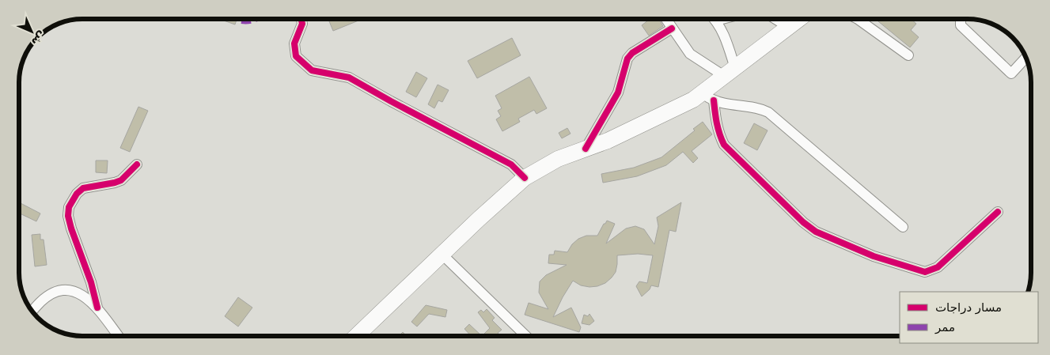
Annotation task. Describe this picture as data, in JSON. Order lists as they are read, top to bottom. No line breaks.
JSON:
{"legend":["مسار دراجات","ممر"],"north":"bottom right"}
